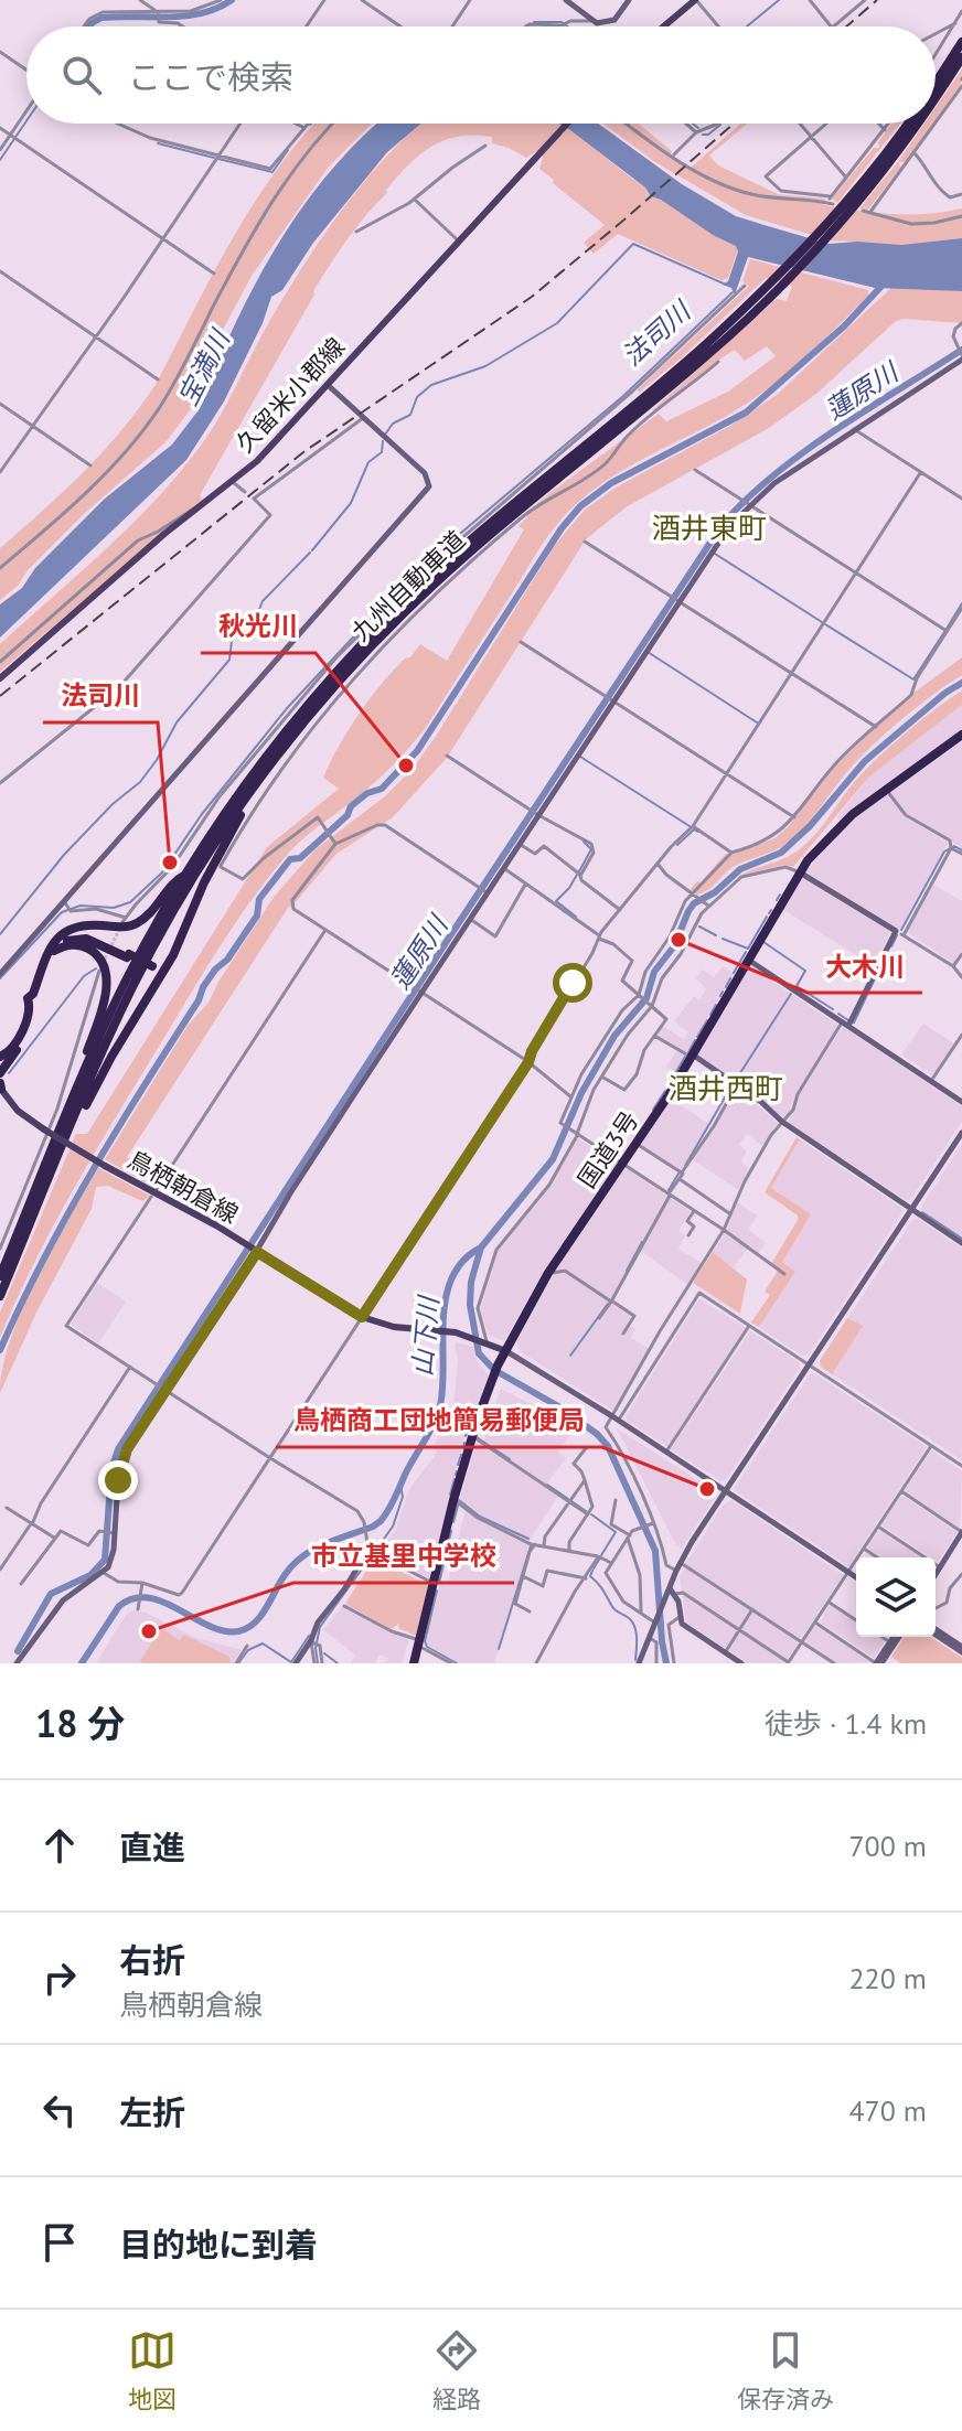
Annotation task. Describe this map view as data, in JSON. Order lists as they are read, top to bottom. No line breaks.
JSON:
{"streets":{"highway":["九州自動車道","国道3号"],"main road":["久留米小郡線","鳥栖朝倉線"]},"crossings":[["国道3号","鳥栖朝倉線"]],"districts":["酒井東町","酒井西町"],"water":["法司川","宝満川","蓮原川","山下川"],"places":["秋光川","法司川","大木川","鳥栖商工団地簡易郵便局","市立基里中学校"],"page":{"search":"ここで検索","heading":["18 分","徒歩 · 1.4 km"],"list":[["直進","700 m"],["右折","鳥栖朝倉線","220 m"],["左折","470 m"],"目的地に到着"],"nav":["地図","経路","保存済み"]}}
